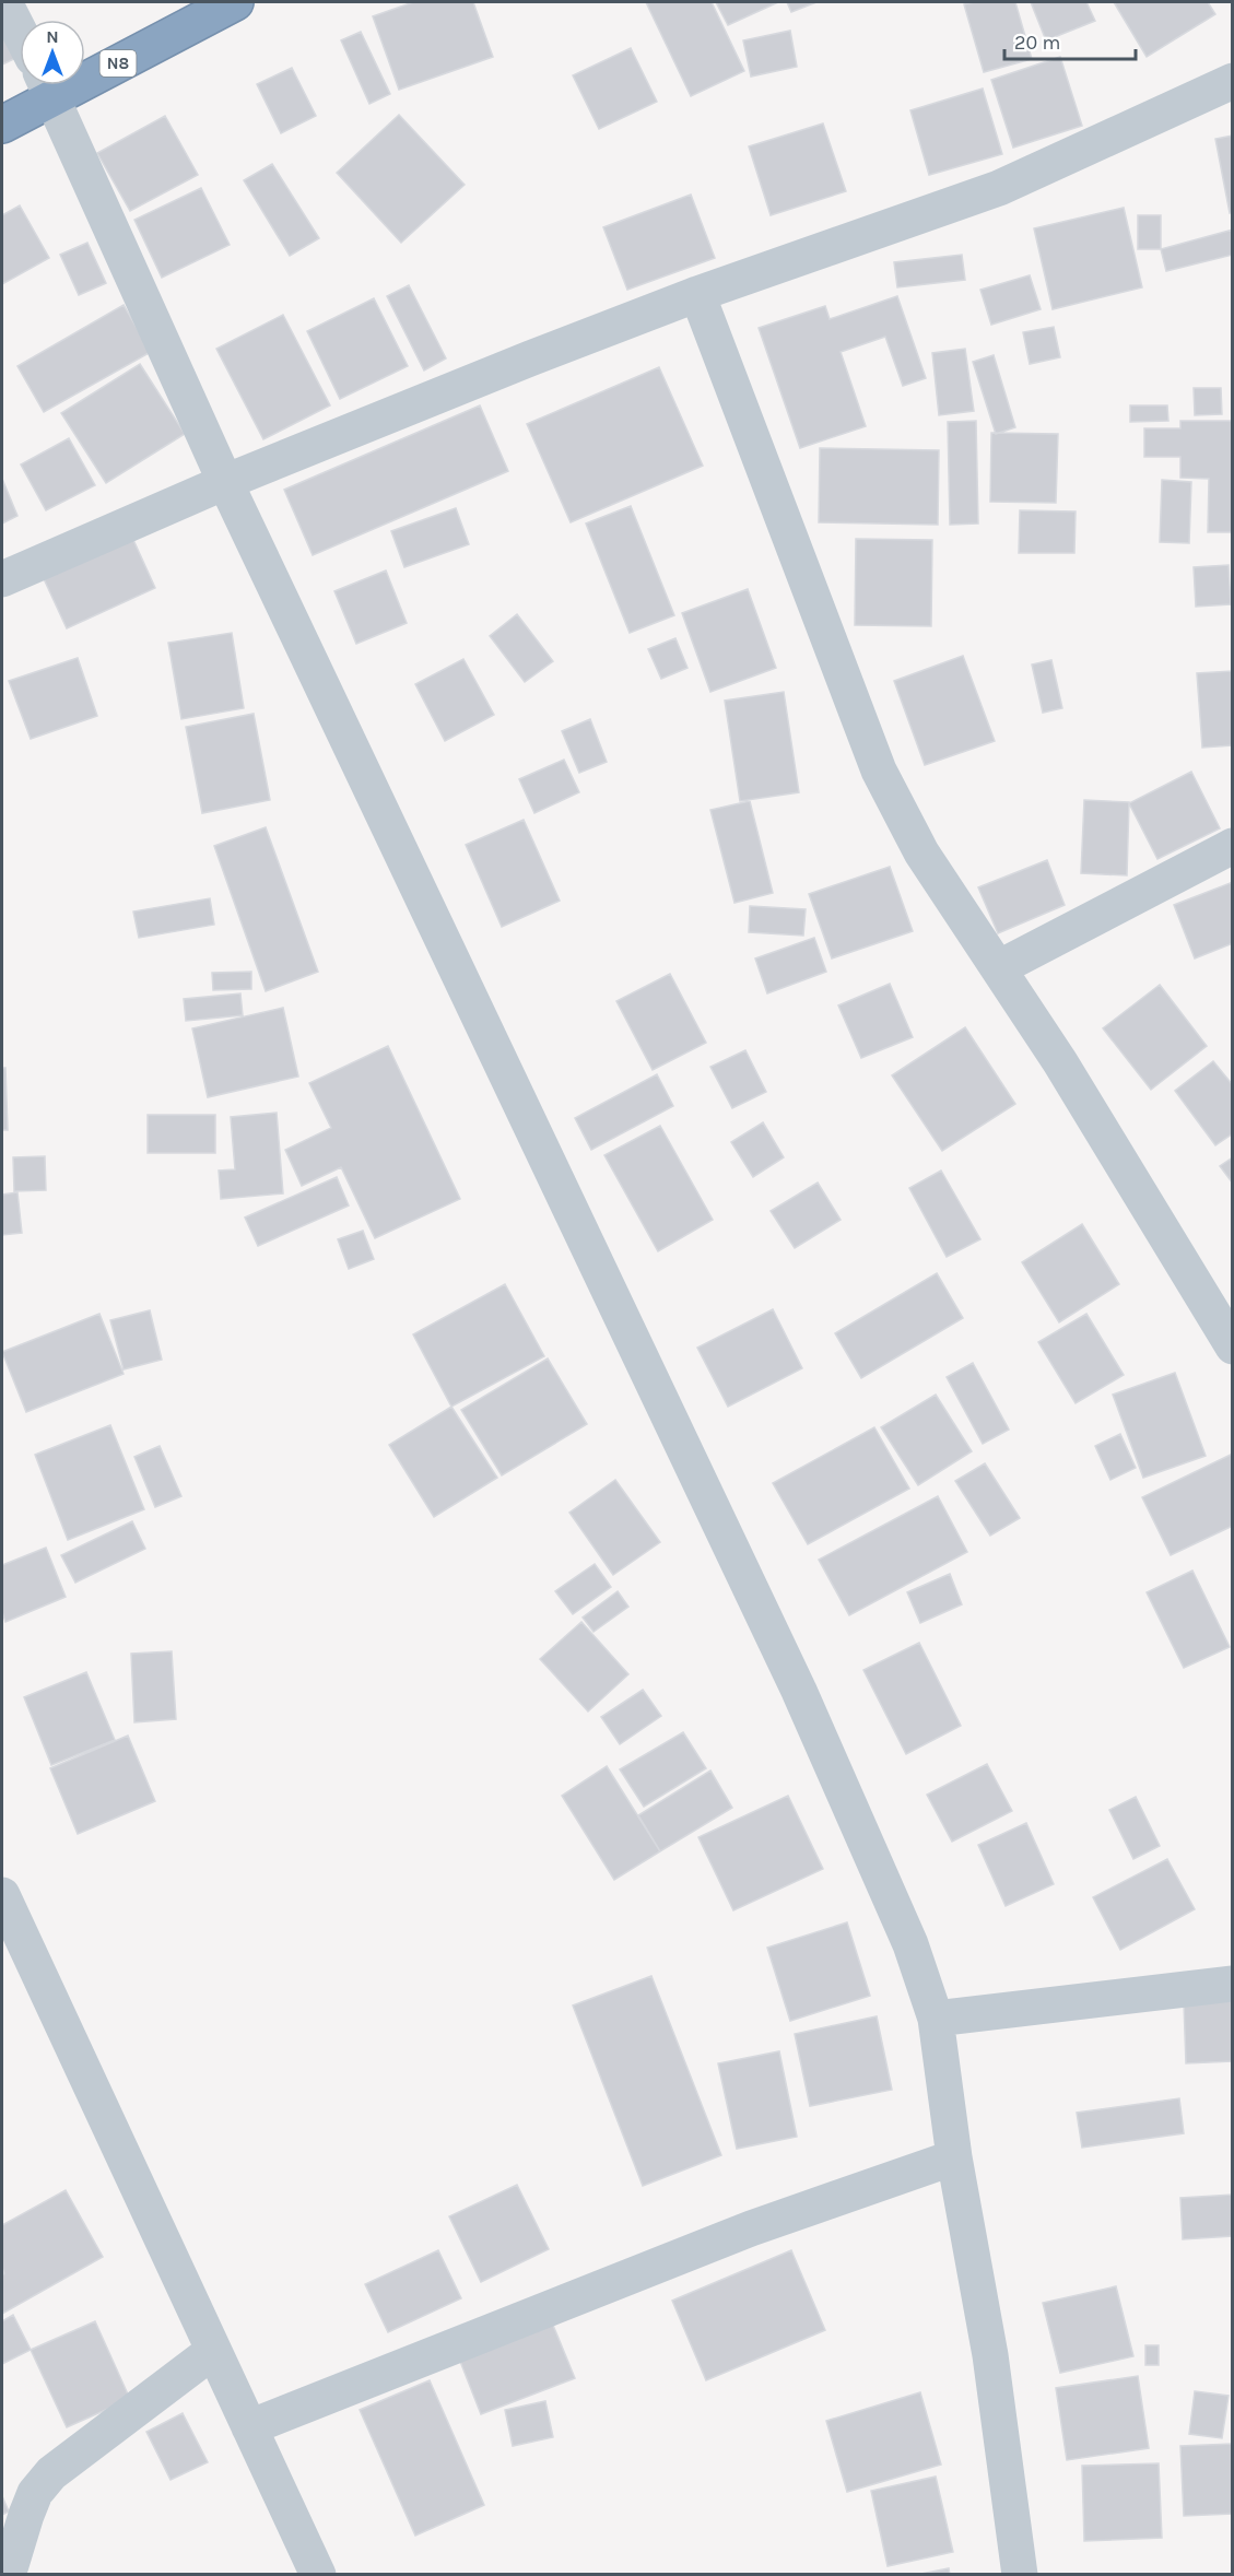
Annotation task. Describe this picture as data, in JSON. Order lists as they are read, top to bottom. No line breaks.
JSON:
{"streets":{"highway":["N8"]},"scale_bar":"20 m","north":"top"}
